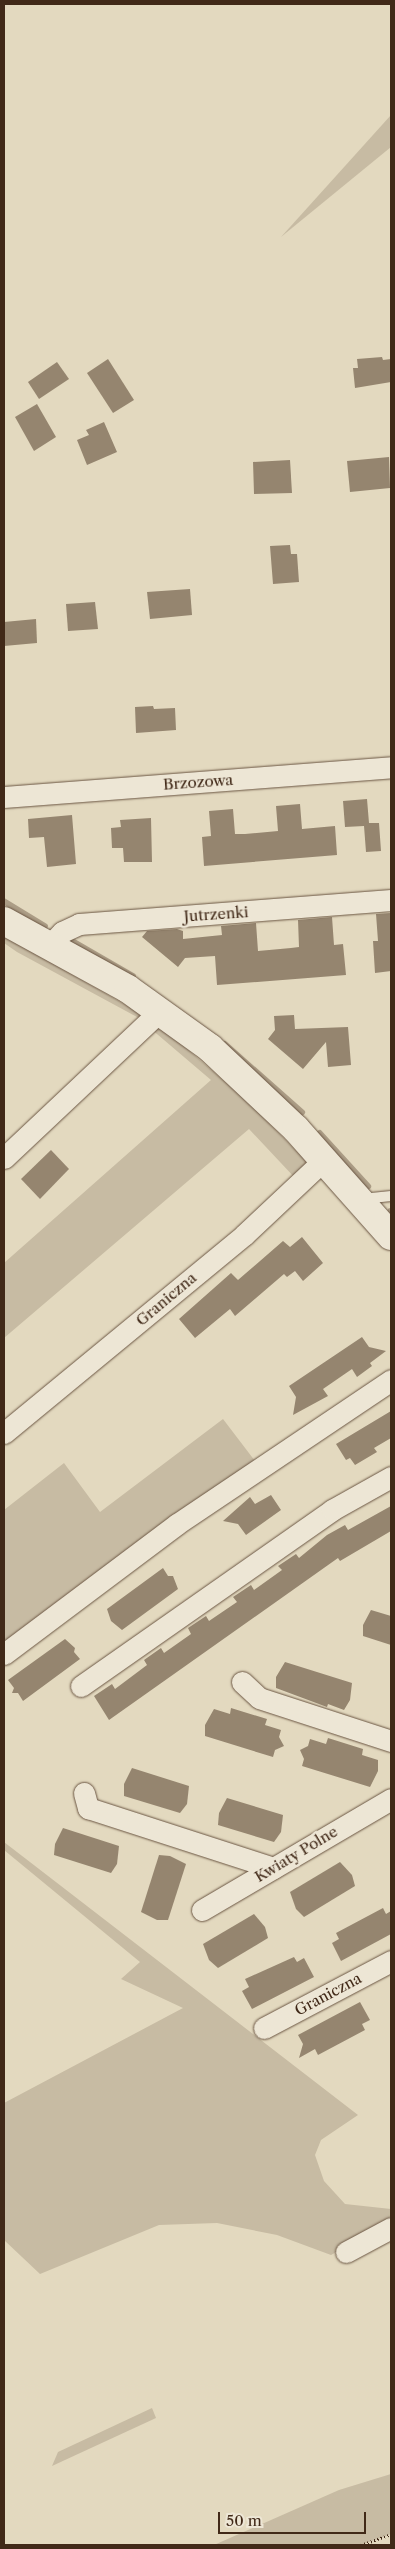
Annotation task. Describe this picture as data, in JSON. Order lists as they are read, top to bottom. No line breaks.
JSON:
{"streets":{"street":["Brzozowa","Jutrzenki","Graniczna","Kwiaty Polne"]},"scale_bar":"50 m"}
